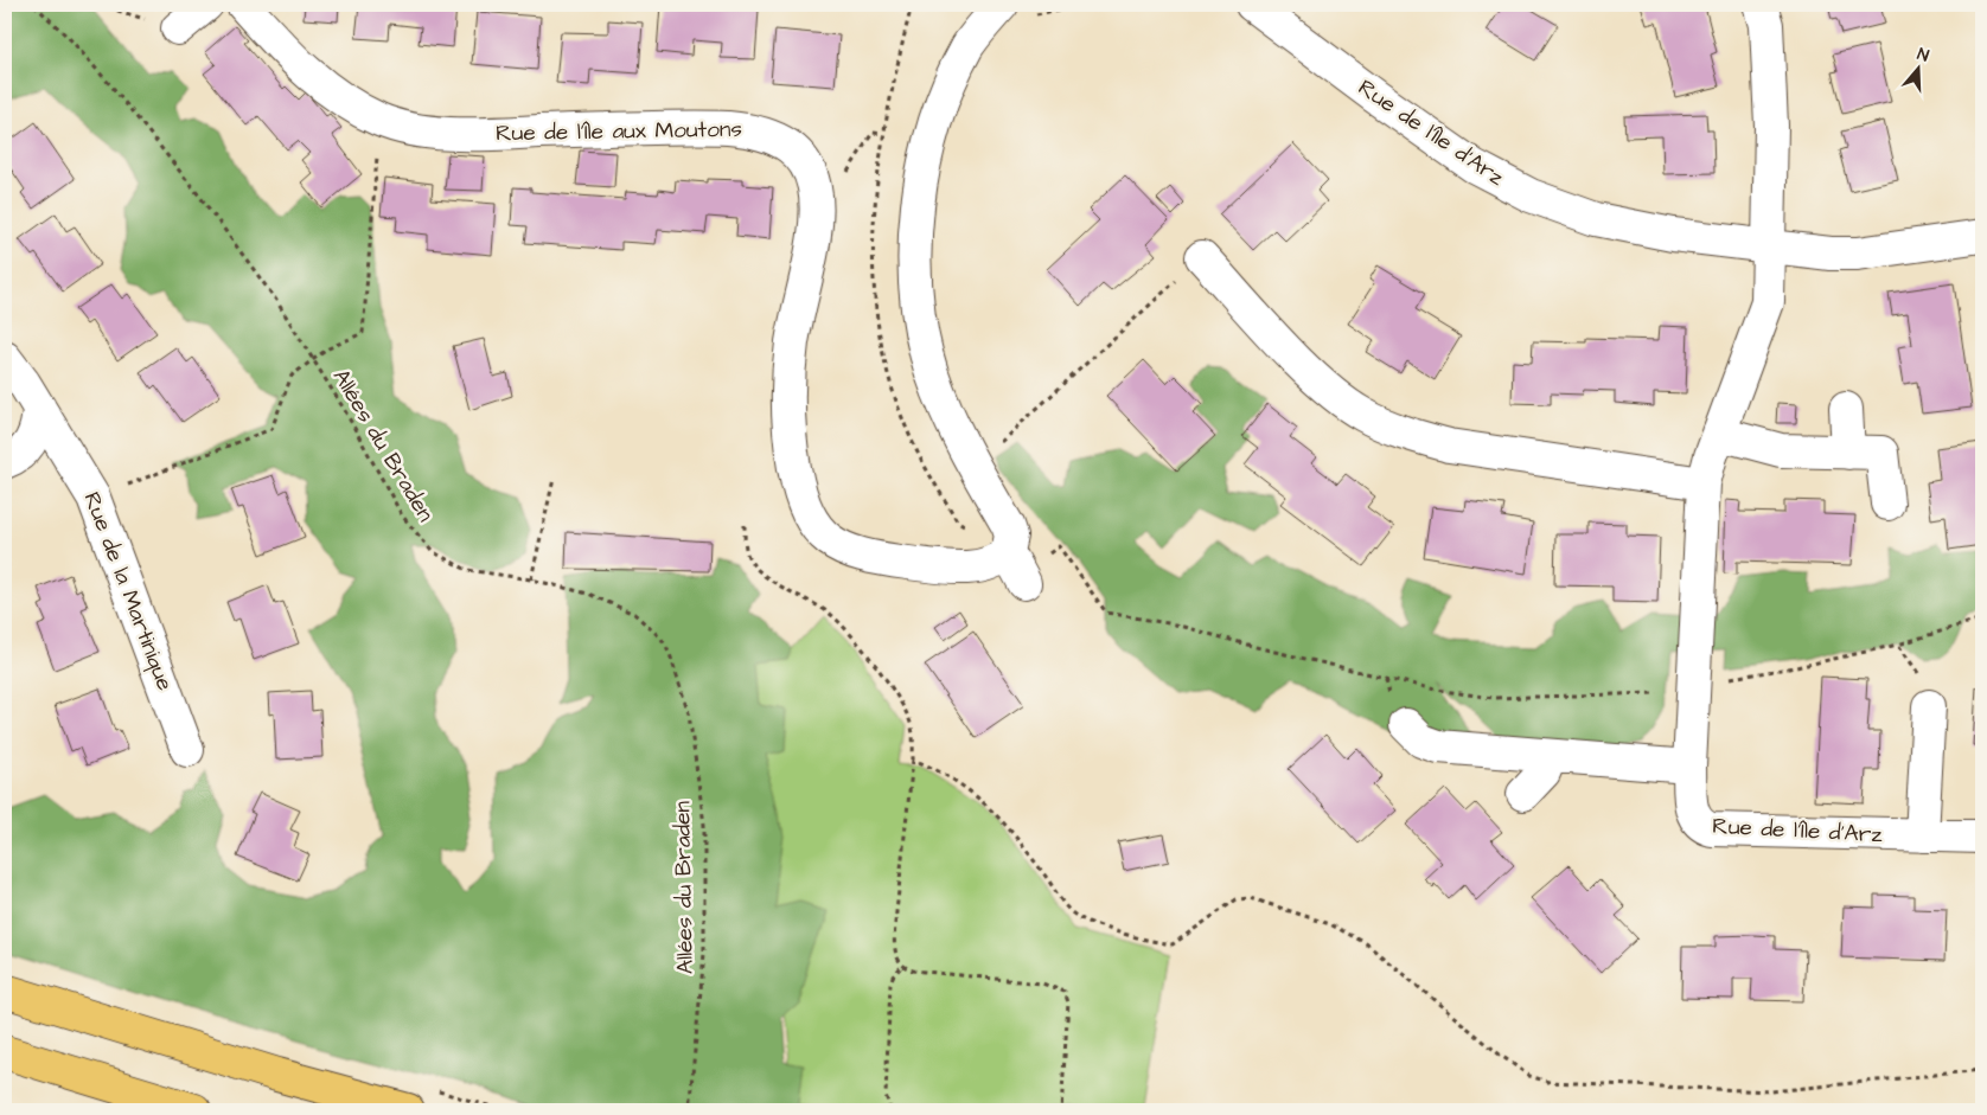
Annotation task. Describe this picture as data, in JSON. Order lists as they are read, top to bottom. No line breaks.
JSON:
{"streets":{"street":["Rue de l'Île aux Moutons","Rue de l'Île d'Arz","Rue de la Martinique"],"path":["Allées du Braden"]},"north":"top"}
